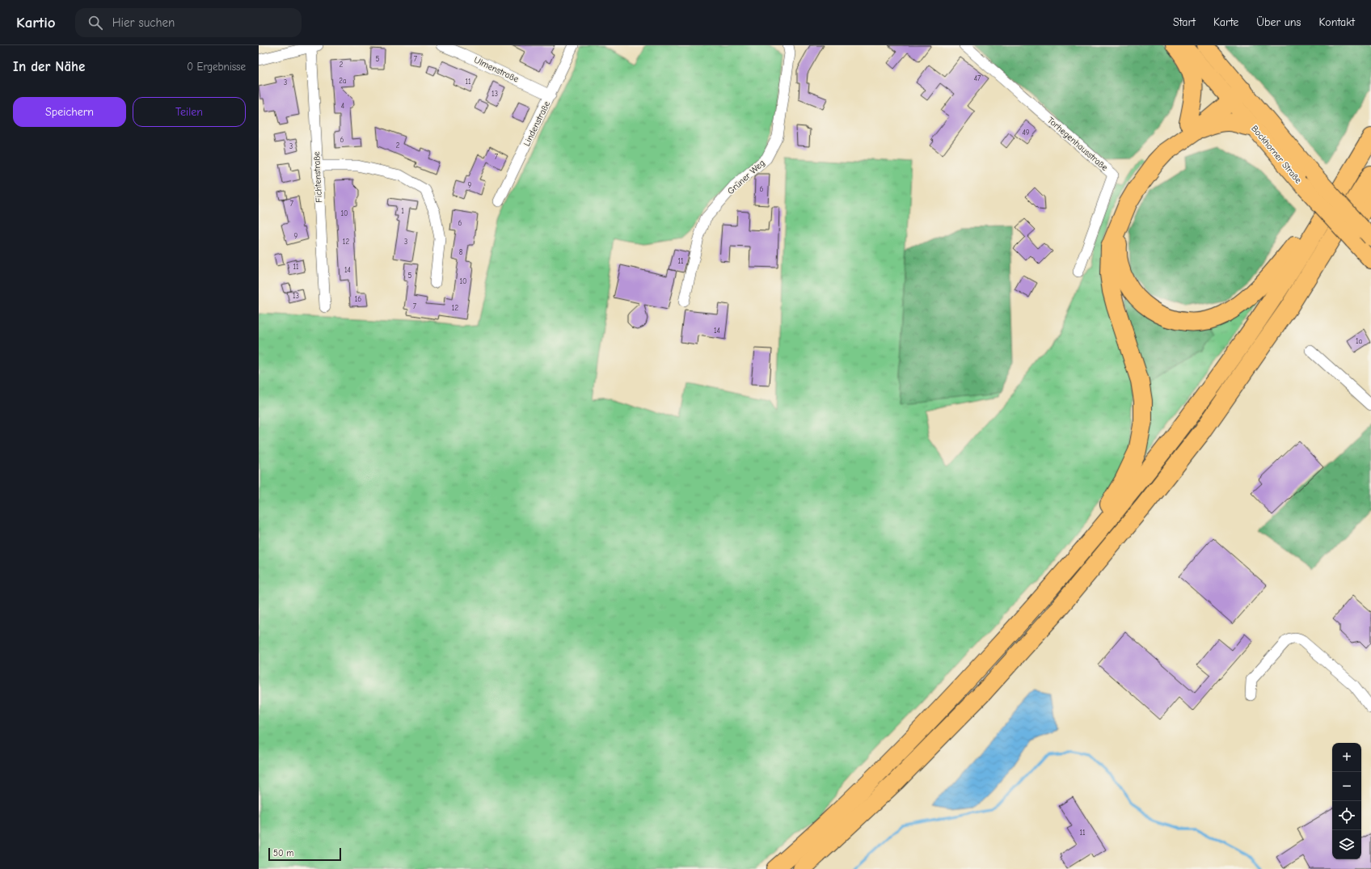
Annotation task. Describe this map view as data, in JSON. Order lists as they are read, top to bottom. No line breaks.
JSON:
{"streets":{"main road":["Bockhorner Straße"],"street":["Ulmenstraße","Lindenstraße","Torhegenhausstraße","Fichtenstraße","Grüner Weg"]},"crossings":[["Ulmenstraße","Lindenstraße"]],"house_numbers":["5","7","2","47","2a","11","3","13","4","49","6","2","3","7","9","6","7","1","10","6","9","12","3","8","11","11","14","5","10","13","16","7","12","14","1a","11"],"scale_bar":"50 m","page":{"header":"Kartio","search":"Hier suchen","nav":["Start","Karte","Über uns","Kontakt"],"heading":["In der Nähe","0 Ergebnisse"],"buttons":["Speichern","Teilen"],"map_buttons":["+","−"],"scale":"50 m"}}
